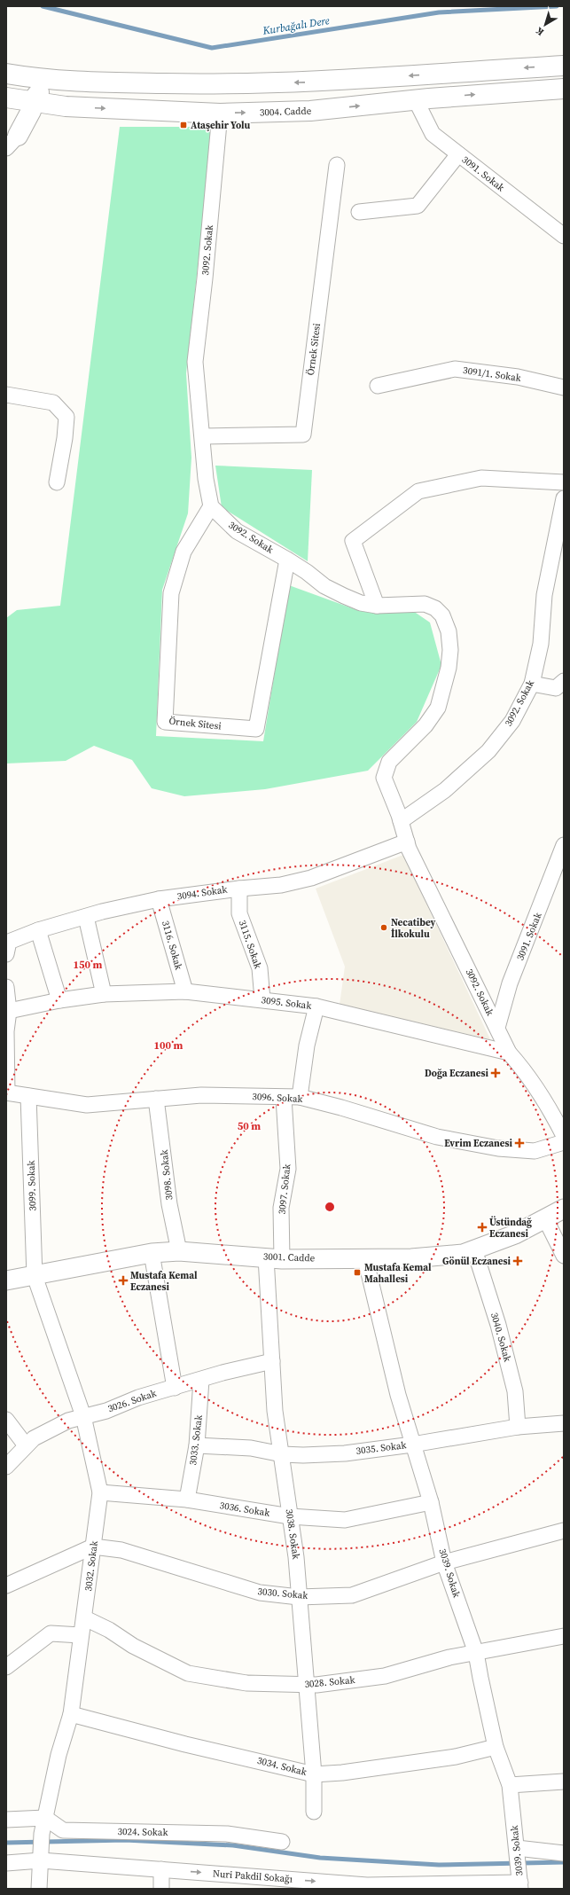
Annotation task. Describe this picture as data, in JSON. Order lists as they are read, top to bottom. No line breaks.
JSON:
{"streets":{"main road":["3004. Cadde"],"street":["3091. Sokak","3092. Sokak","Örnek Sitesi","3091/1. Sokak","3094. Sokak","3115. Sokak","3116. Sokak","3095. Sokak","3096. Sokak","3098. Sokak","3099. Sokak","3097. Sokak","3001. Cadde","3040. Sokak","3026. Sokak","3033. Sokak","3035. Sokak","3036. Sokak","3038. Sokak","3032. Sokak","3039. Sokak","3030. Sokak","3028. Sokak","3034. Sokak","3024. Sokak","Nuri Pakdil Sokağı"]},"crossings":[["3004. Cadde","3091. Sokak"],["3004. Cadde","3092. Sokak"],["3091. Sokak","3092. Sokak"],["3092. Sokak","Örnek Sitesi"],["3092. Sokak","3094. Sokak"],["3092. Sokak","3095. Sokak"],["3094. Sokak","3115. Sokak"],["3094. Sokak","3116. Sokak"],["3115. Sokak","3095. Sokak"],["3116. Sokak","3095. Sokak"],["3096. Sokak","3098. Sokak"],["3096. Sokak","3099. Sokak"],["3096. Sokak","3097. Sokak"],["3098. Sokak","3001. Cadde"],["3099. Sokak","3001. Cadde"],["3099. Sokak","3032. Sokak"],["3097. Sokak","3001. Cadde"],["3097. Sokak","3038. Sokak"],["3001. Cadde","3040. Sokak"],["3001. Cadde","3038. Sokak"],["3001. Cadde","3032. Sokak"],["3001. Cadde","3039. Sokak"],["3040. Sokak","3035. Sokak"],["3026. Sokak","3033. Sokak"],["3026. Sokak","3038. Sokak"],["3026. Sokak","3032. Sokak"],["3033. Sokak","3035. Sokak"],["3033. Sokak","3036. Sokak"],["3035. Sokak","3038. Sokak"],["3035. Sokak","3039. Sokak"],["3036. Sokak","3038. Sokak"],["3036. Sokak","3032. Sokak"],["3036. Sokak","3039. Sokak"],["3038. Sokak","3030. Sokak"],["3038. Sokak","3028. Sokak"],["3038. Sokak","3034. Sokak"],["3032. Sokak","3030. Sokak"],["3032. Sokak","3028. Sokak"],["3032. Sokak","3034. Sokak"],["3032. Sokak","3024. Sokak"],["3032. Sokak","Nuri Pakdil Sokağı"],["3039. Sokak","3030. Sokak"],["3039. Sokak","3028. Sokak"],["3039. Sokak","3034. Sokak"],["3039. Sokak","Nuri Pakdil Sokağı"]],"one_way":["Nuri Pakdil Sokağı"],"water":["Kurbağalı Dere"],"places":{"transit":["Ataşehir Yolu","Mustafa Kemal Mahallesi"],"other":["Necatibey İlkokulu"],"health":["Doğa Eczanesi","Evrim Eczanesi","Üstündağ Eczanesi","Gönül Eczanesi","Mustafa Kemal Eczanesi"]},"north":"bottom left","rings":["150 m","100 m","50 m"]}
